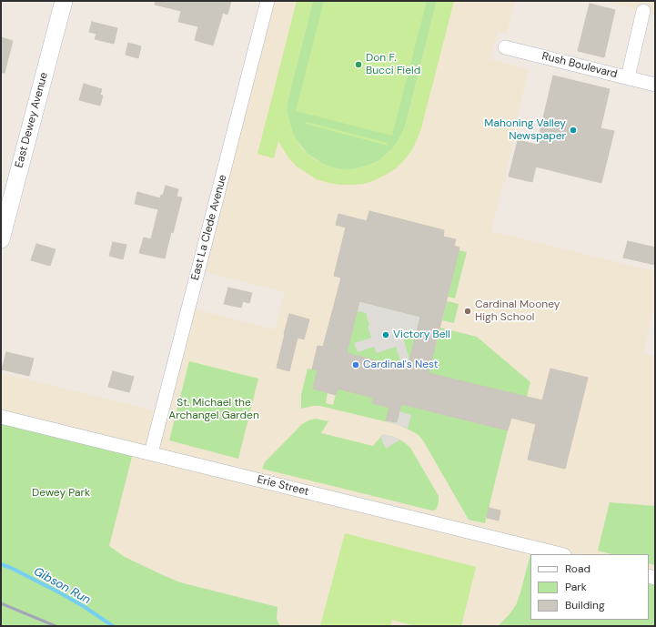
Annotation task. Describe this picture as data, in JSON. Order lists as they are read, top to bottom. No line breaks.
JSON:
{"streets":{"street":["Rush Boulevard","East Dewey Avenue","East La Clede Avenue","Erie Street"]},"crossings":[["East La Clede Avenue","Erie Street"]],"water":["Gibson Run"],"parks":["St. Michael the Archangel Garden","Dewey Park"],"places":["Don F. Bucci Field","Mahoning Valley Newspaper","Cardinal Mooney High School","Victory Bell","Cardinal's Nest"],"legend":["Road","Park","Building"]}
